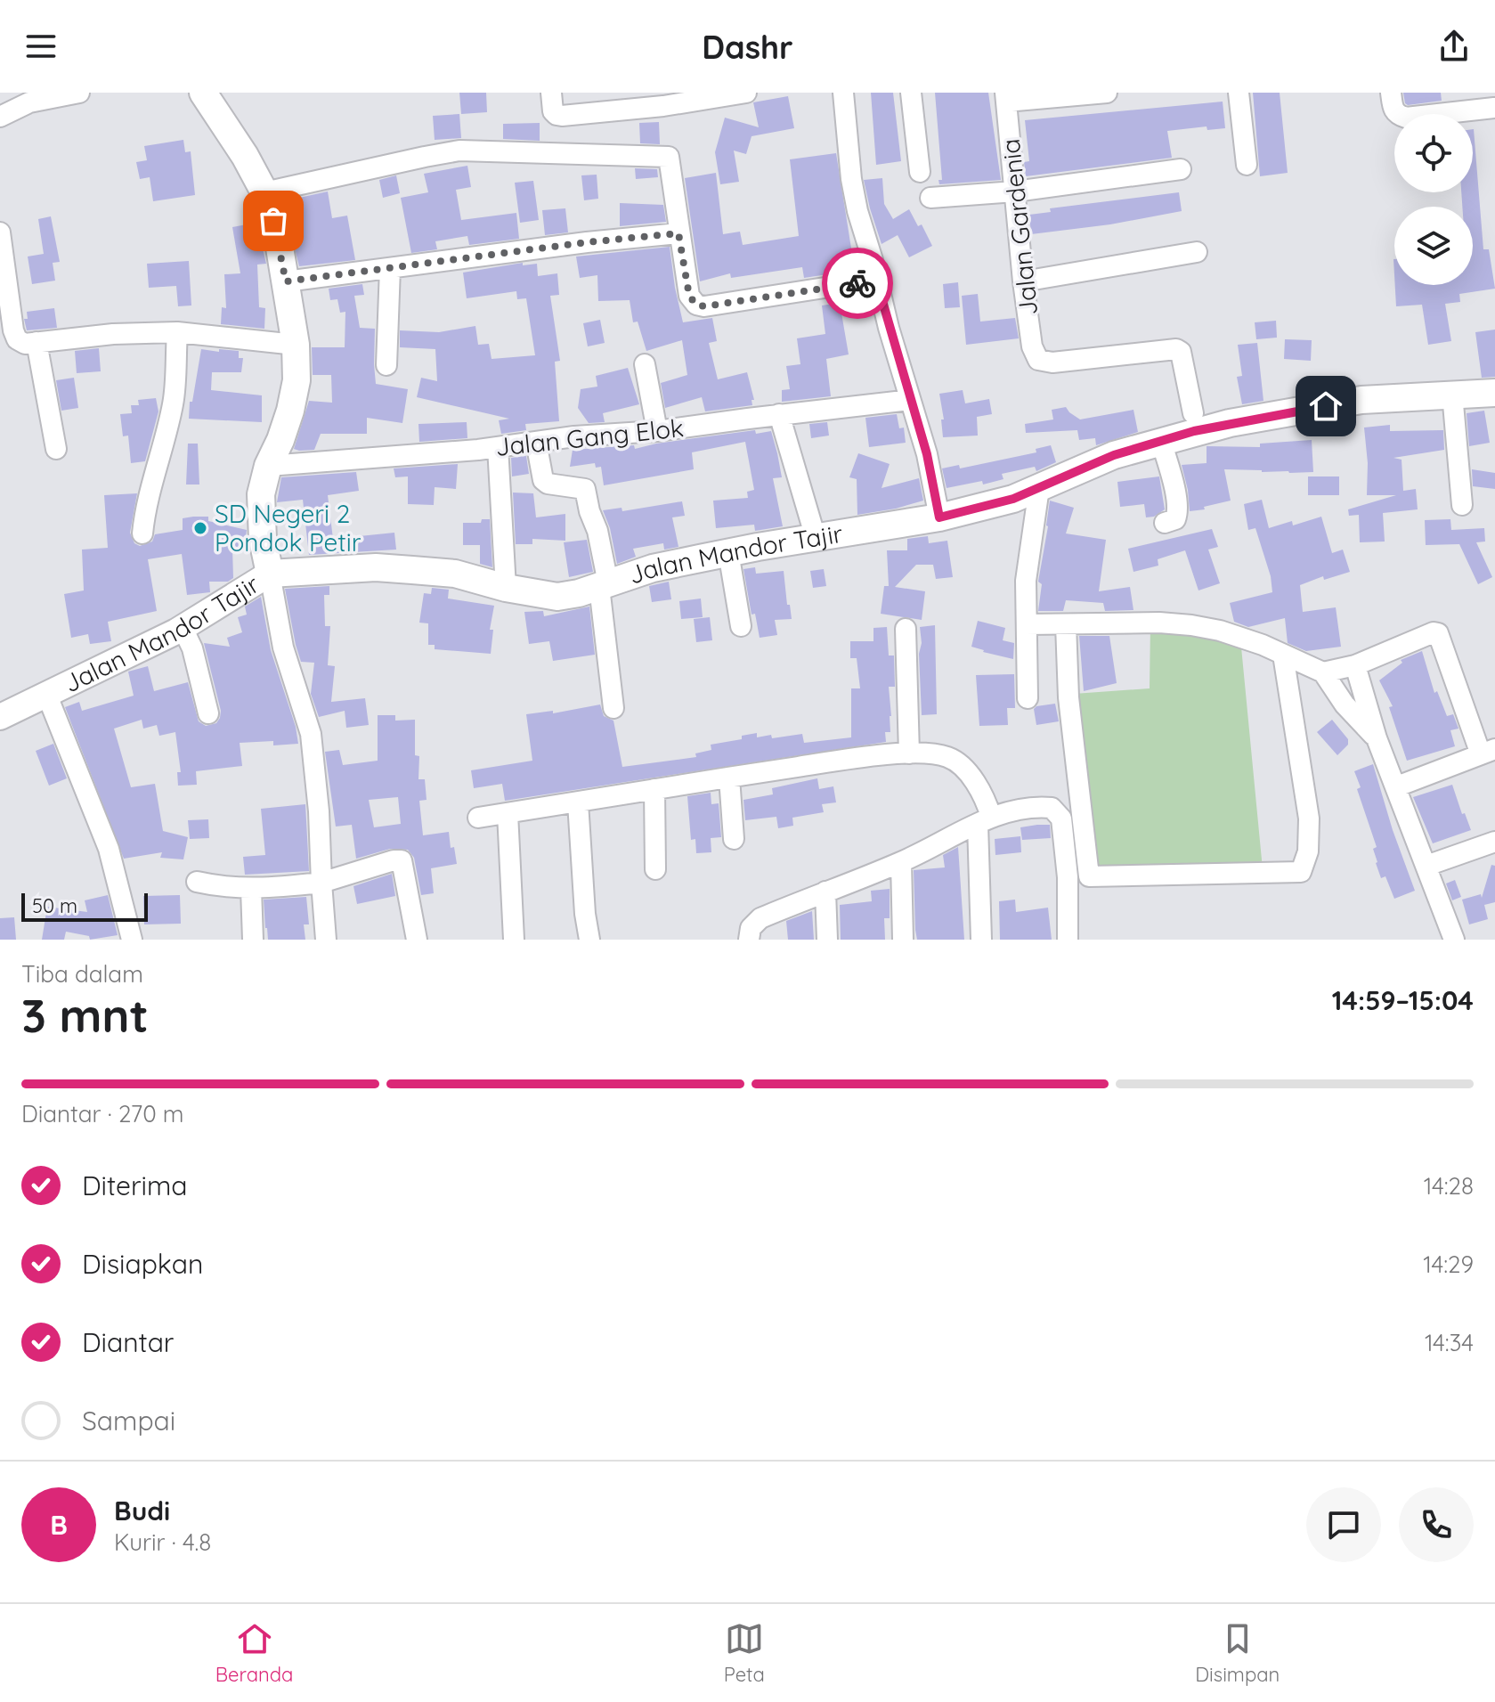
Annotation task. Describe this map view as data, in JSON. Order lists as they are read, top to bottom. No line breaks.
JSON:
{"streets":{"main road":["Jalan Mandor Tajir"],"street":["Jalan Gardenia","Jalan Gang Elok"]},"places":["SD Negeri 2 Pondok Petir"],"scale_bar":"50 m","page":{"header":"Dashr","scale":"50 m","heading":["3 mnt","Tiba dalam","14:59–15:04"],"panel":["Budi","Kurir · 4.8"],"bar":"Diantar · 270 m","list":[["Diterima","14:28"],["Disiapkan","14:29"],["Diantar","14:34"],"Sampai"],"round":"B","tabs":["Beranda","Peta","Disimpan"]}}
